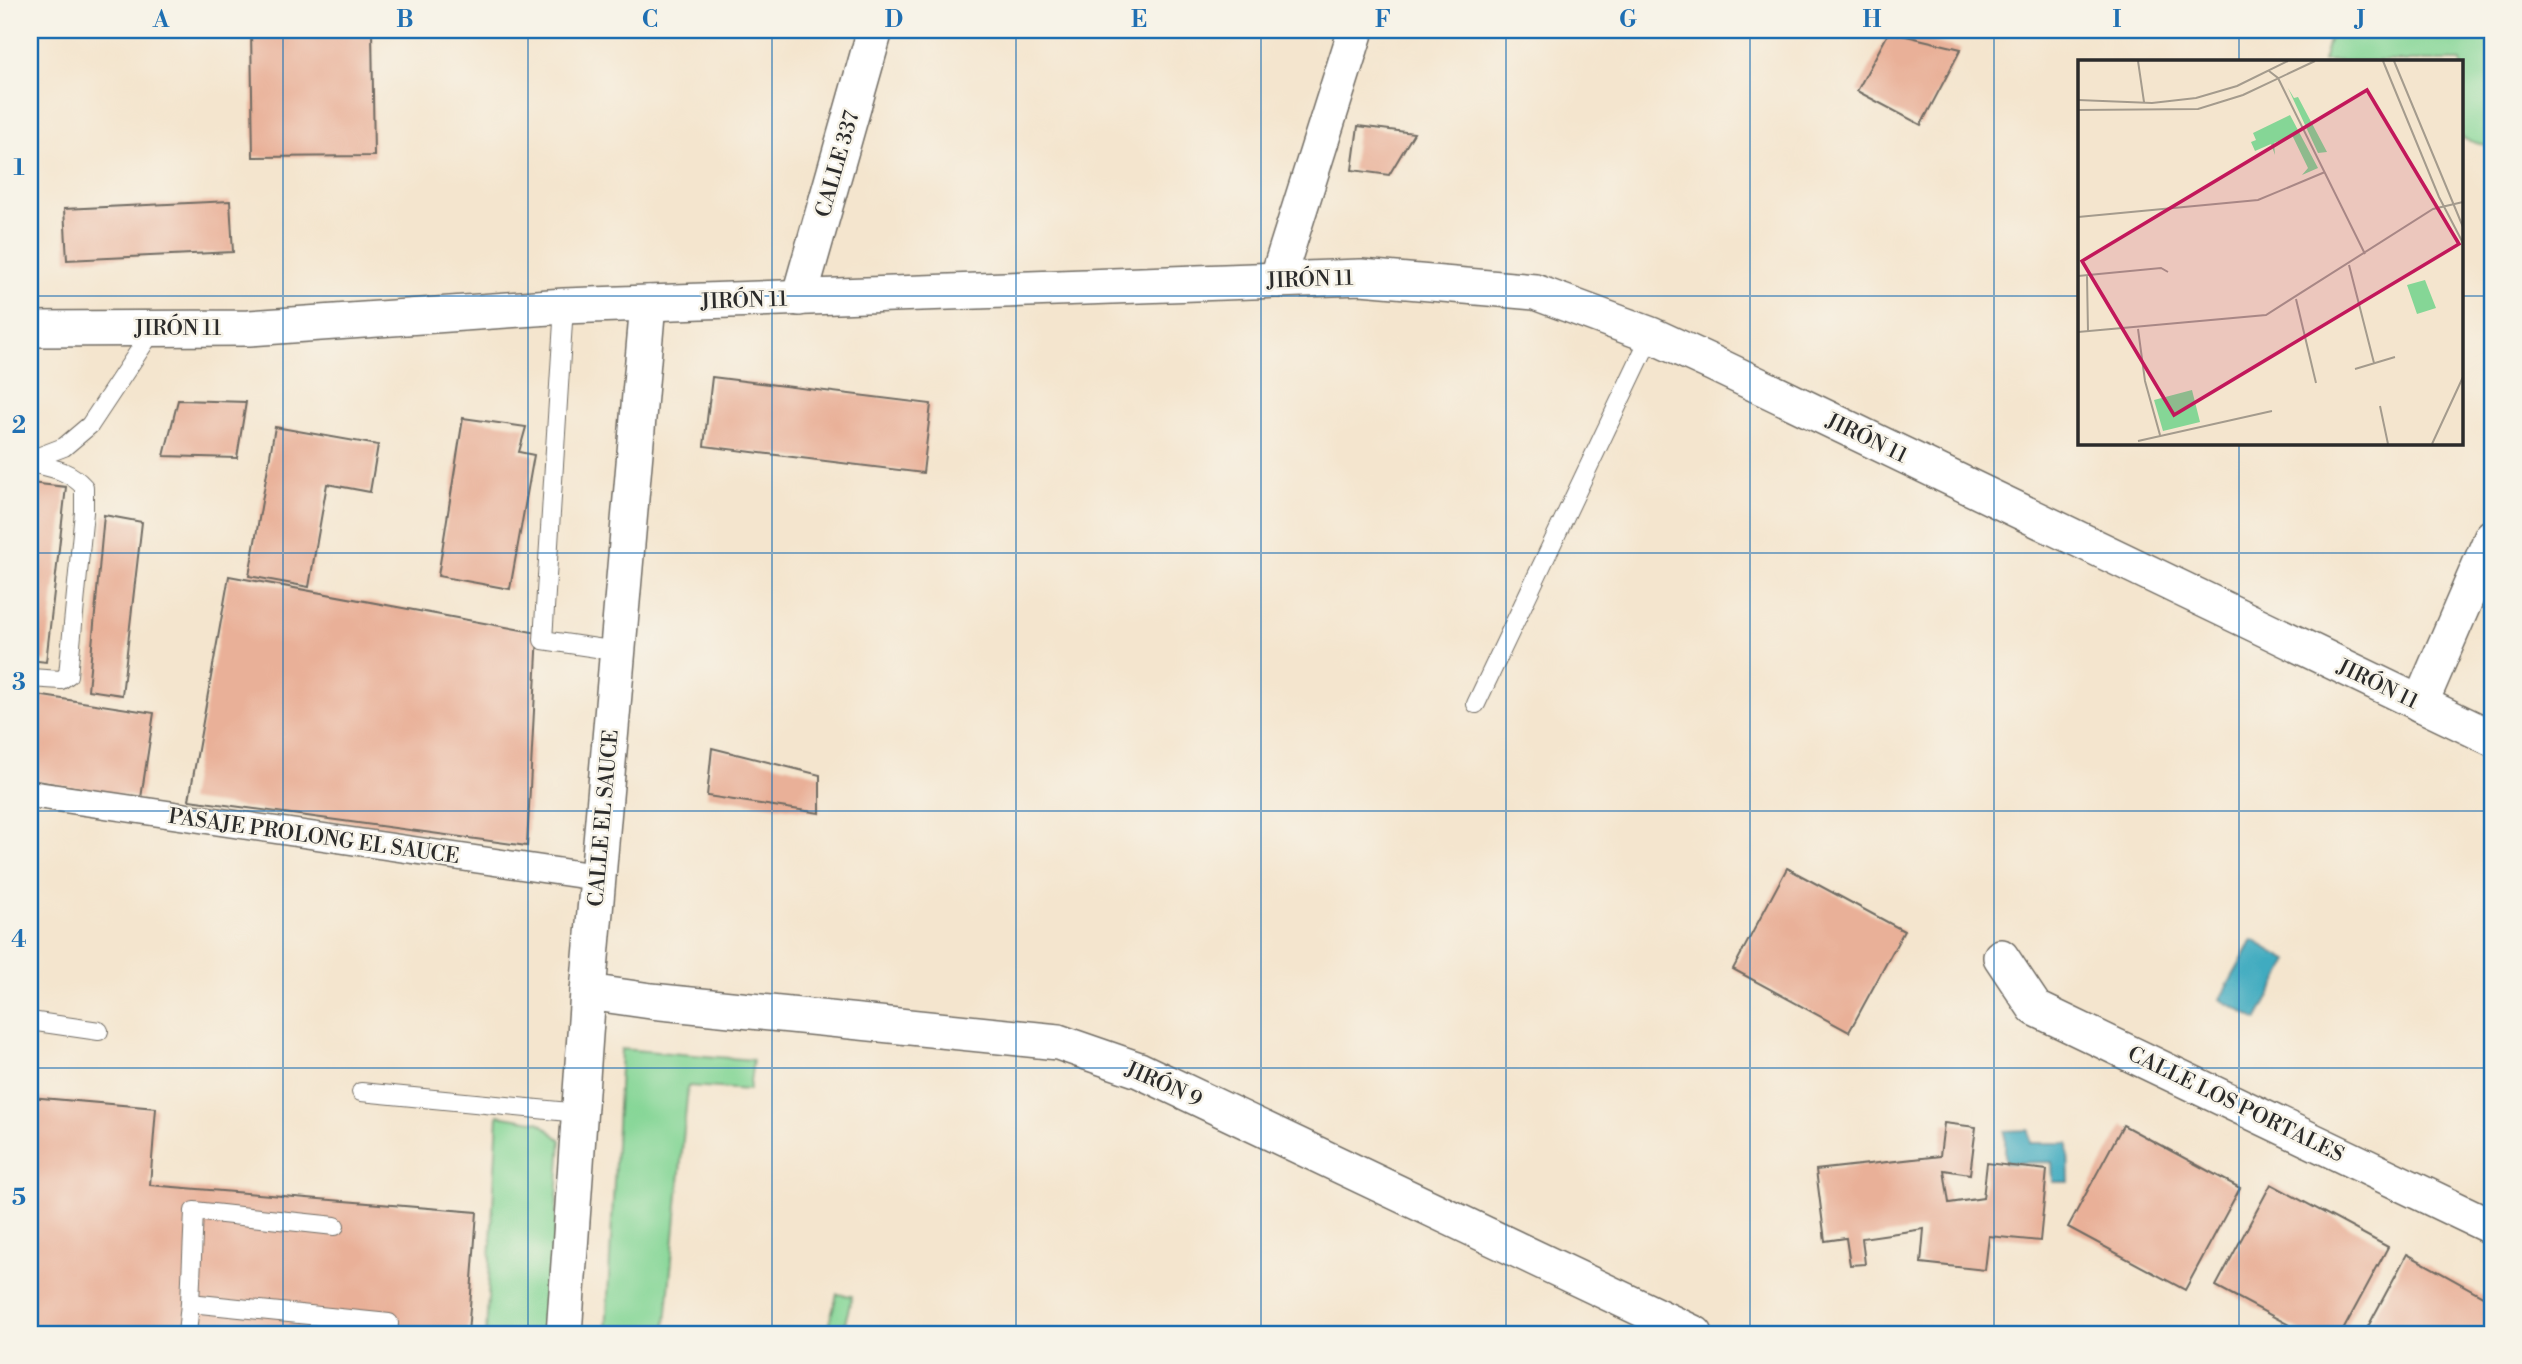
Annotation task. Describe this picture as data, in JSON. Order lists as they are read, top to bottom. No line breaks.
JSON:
{"streets":{"street":["CALLE 337","JIRÓN 11","CALLE EL SAUCE","PASAJE PROLONG EL SAUCE","JIRÓN 9","CALLE LOS PORTALES"]},"crossings":[["CALLE 337","JIRÓN 11"],["JIRÓN 11","CALLE EL SAUCE"],["CALLE EL SAUCE","PASAJE PROLONG EL SAUCE"],["CALLE EL SAUCE","JIRÓN 9"]],"grid":{"columns":["A","B","C","D","E","F","G","H","I","J"],"rows":["1","2","3","4","5"]}}
